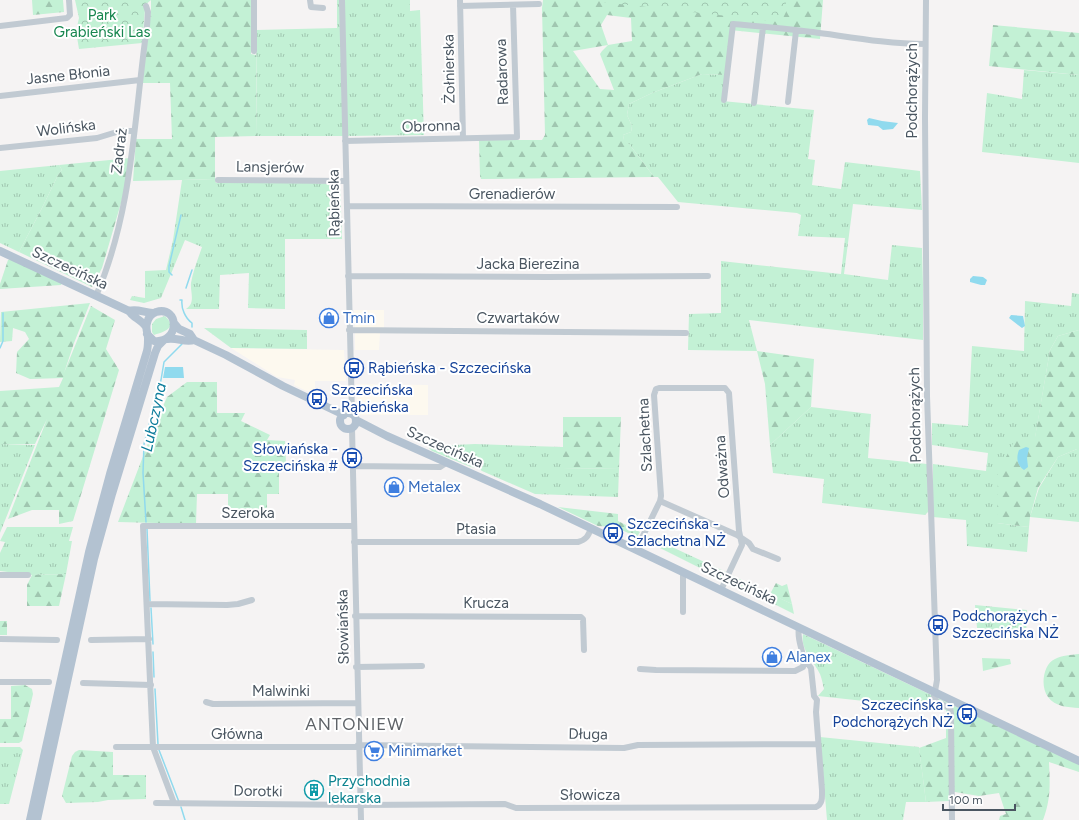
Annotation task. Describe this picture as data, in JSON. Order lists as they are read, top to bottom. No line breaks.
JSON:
{"streets":{"main road":["Szczecińska"],"street":["Żołnierska","Radarowa","Jasne Błonia","Podchorążych","Obronna","Wolińska","Zadraż","Lansjerów","Grenadierów","Rąbieńska","Jacka Bierezina","Czwartaków","Szlachetna","Odważna","Szeroka","Ptasia","Krucza","Słowiańska","Malwinki","Główna","Długa","Dorotki","Słowicza"]},"crossings":[["Żołnierska","Obronna"],["Radarowa","Obronna"],["Jasne Błonia","Zadraż"],["Podchorążych","Szczecińska"],["Obronna","Rąbieńska"],["Wolińska","Zadraż"],["Zadraż","Szczecińska"],["Lansjerów","Rąbieńska"],["Grenadierów","Rąbieńska"],["Rąbieńska","Jacka Bierezina"],["Rąbieńska","Szczecińska"],["Rąbieńska","Czwartaków"],["Rąbieńska","Słowiańska"],["Szczecińska","Szlachetna"],["Szczecińska","Ptasia"],["Szczecińska","Słowiańska"],["Szlachetna","Odważna"],["Szeroka","Słowiańska"],["Ptasia","Słowiańska"],["Krucza","Słowiańska"],["Słowiańska","Malwinki"],["Słowiańska","Główna"],["Słowiańska","Długa"],["Słowiańska","Dorotki"],["Słowiańska","Słowicza"],["Główna","Długa"],["Długa","Słowicza"],["Dorotki","Słowicza"]],"districts":["ANTONIEW"],"water":["Lubczyna"],"parks":["Park Grabieński Las"],"places":{"shop":["Tmin","Metalex","Alanex"],"bus stop":["Rąbieńska - Szczecińska","Szczecińska - Rąbieńska","Słowiańska - Szczecińska #","Szczecińska - Szlachetna NŻ","Podchorążych - Szczecińska NŻ","Szczecińska - Podchorążych NŻ"],"supermarket":["Minimarket"],"building":["Przychodnia lekarska"]},"scale_bar":"100 m"}
